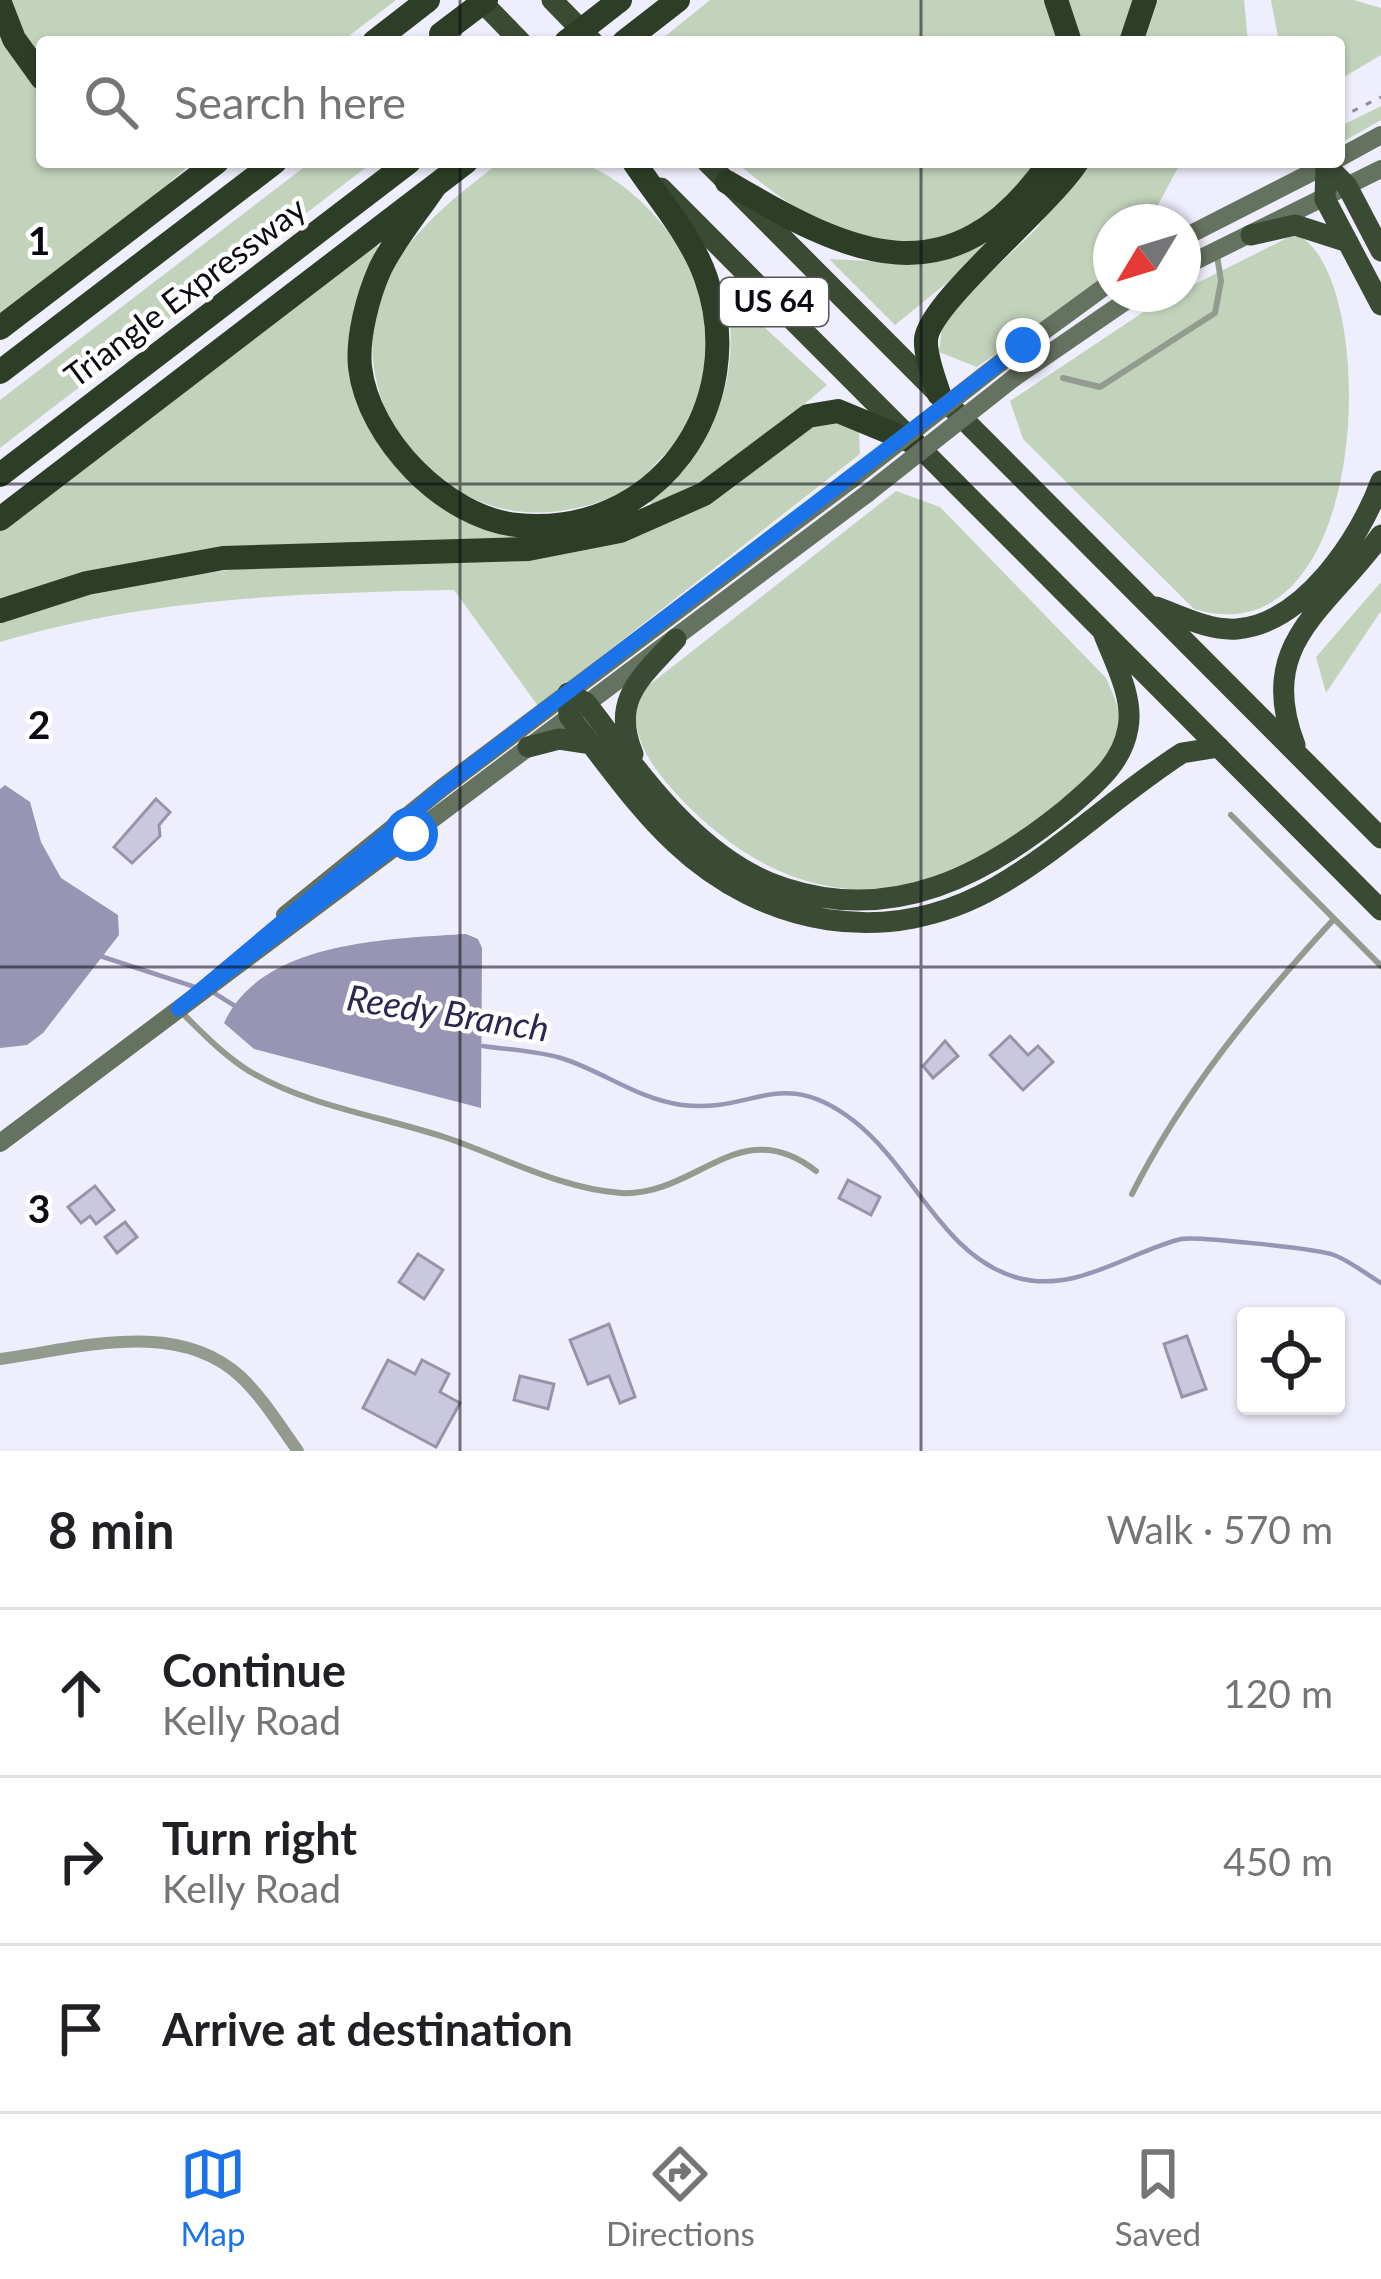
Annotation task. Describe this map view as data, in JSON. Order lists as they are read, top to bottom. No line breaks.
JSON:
{"streets":{"highway":["Triangle Expressway","US 64"]},"water":["Reedy Branch"],"north":"bottom left","page":{"search":"Search here","heading":["8 min","Walk · 570 m"],"list":[["Continue","Kelly Road","120 m"],["Turn right","Kelly Road","450 m"],"Arrive at destination"],"nav":["Map","Directions","Saved"]},"grid":{"rows":["1","2","3"]}}
